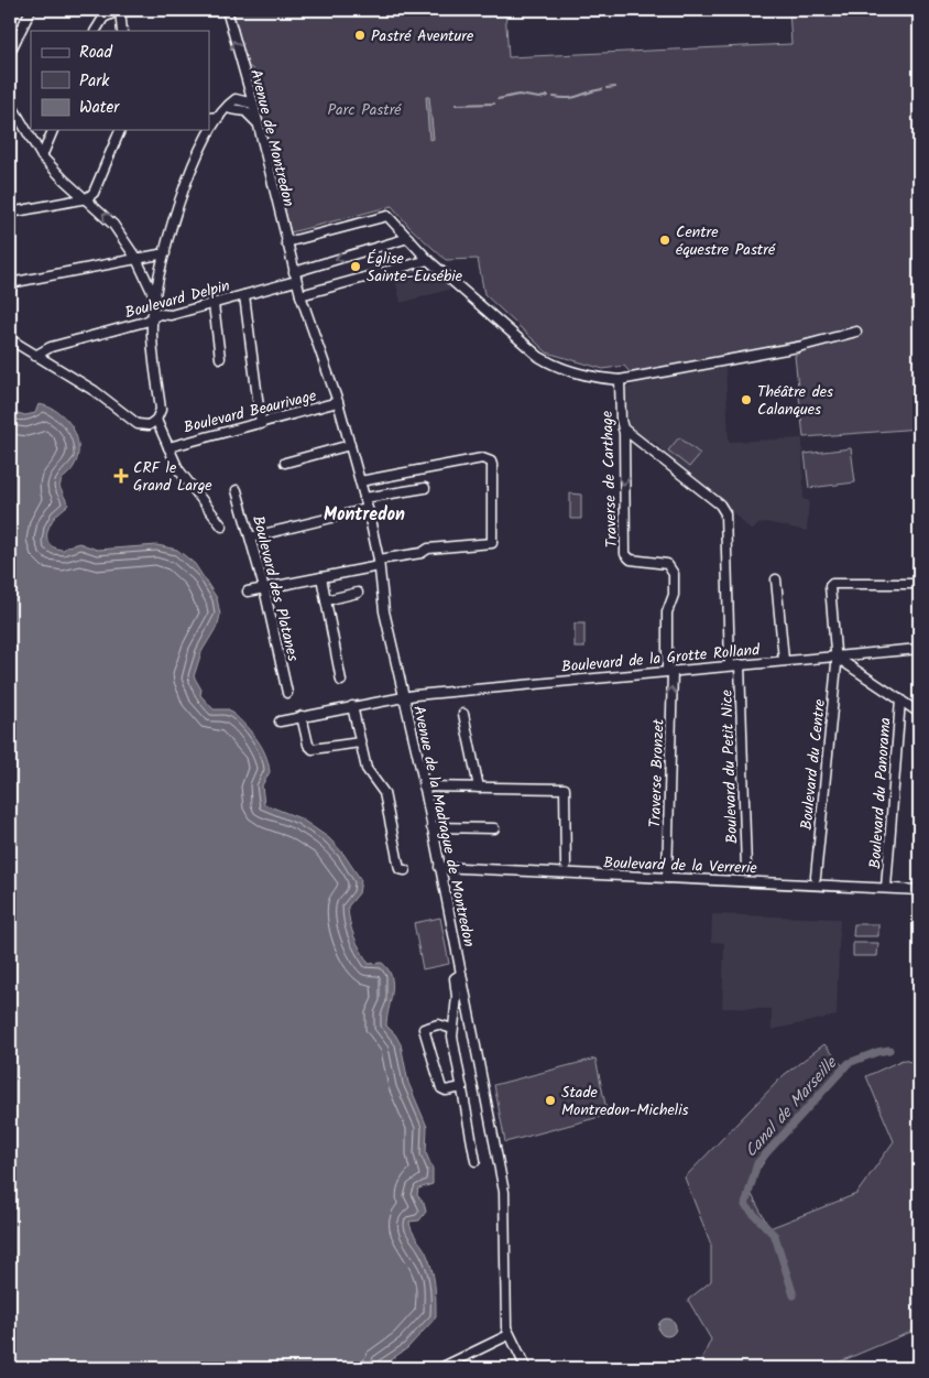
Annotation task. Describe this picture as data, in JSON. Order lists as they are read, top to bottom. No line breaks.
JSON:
{"streets":{"street":["Avenue de Montredon","Boulevard Delpin","Boulevard Beaurivage","Traverse de Carthage","Boulevard des Platanes","Boulevard de la Grotte Rolland","Boulevard du Centre","Boulevard du Petit Nice","Traverse Bronzet","Boulevard du Panorama","Avenue de la Madrague de Montredon","Boulevard de la Verrerie"]},"crossings":[["Avenue de Montredon","Boulevard Delpin"],["Avenue de Montredon","Avenue de la Madrague de Montredon"],["Boulevard Beaurivage","Avenue de la Madrague de Montredon"],["Traverse de Carthage","Boulevard de la Grotte Rolland"],["Traverse de Carthage","Traverse Bronzet"],["Boulevard de la Grotte Rolland","Boulevard du Centre"],["Boulevard de la Grotte Rolland","Boulevard du Petit Nice"],["Boulevard de la Grotte Rolland","Traverse Bronzet"],["Boulevard de la Grotte Rolland","Avenue de la Madrague de Montredon"],["Traverse Bronzet","Boulevard de la Verrerie"],["Boulevard du Panorama","Boulevard de la Verrerie"],["Avenue de la Madrague de Montredon","Boulevard de la Verrerie"]],"one_way":["Traverse de Carthage","Traverse Bronzet"],"districts":["Montredon"],"water":["Canal de Marseille"],"parks":["Parc Pastré"],"places":{"other":["Pastré Aventure","Centre équestre Pastré","Église Sainte-Eusébie","Théâtre des Calanques","Stade Montredon-Michelis"],"health":["CRF le Grand Large"]},"legend":["Road","Park","Water"]}
